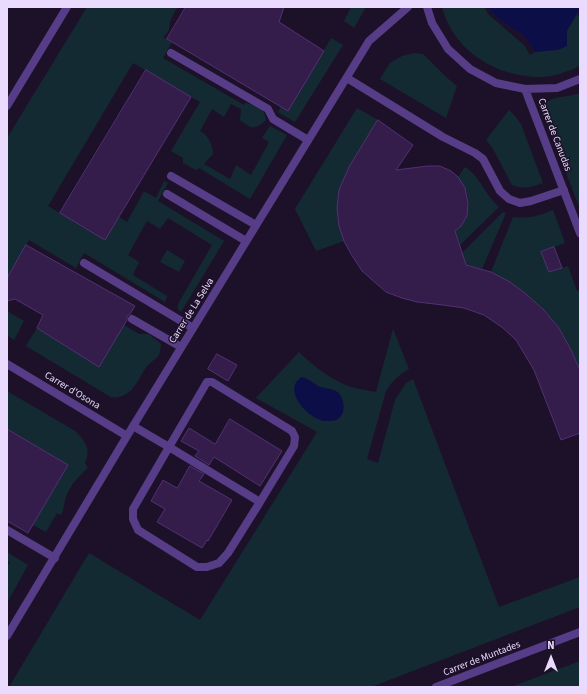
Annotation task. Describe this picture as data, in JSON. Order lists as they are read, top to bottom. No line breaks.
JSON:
{"streets":{"street":["Carrer de Canudas","Carrer de La Selva","Carrer d'Osona","Carrer de Muntades"]},"crossings":[["Carrer de La Selva","Carrer d'Osona"]],"north":"top"}
